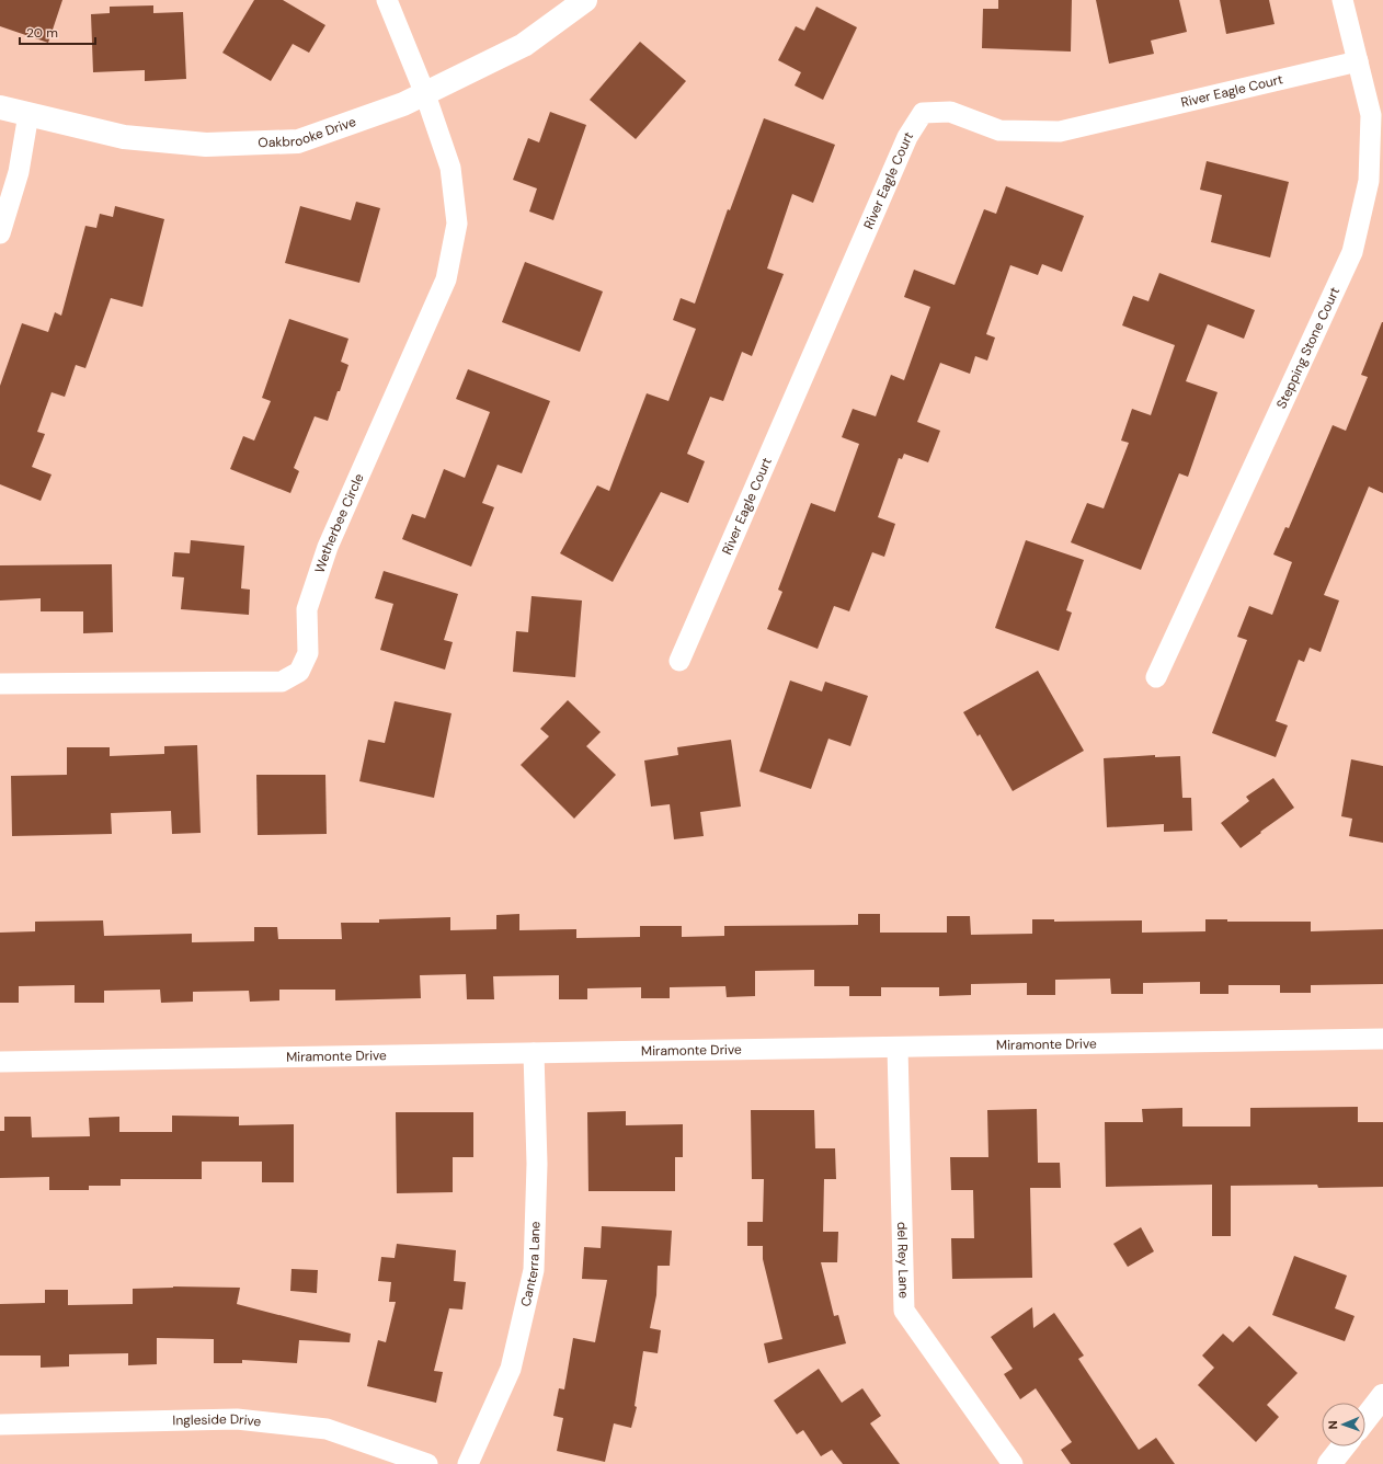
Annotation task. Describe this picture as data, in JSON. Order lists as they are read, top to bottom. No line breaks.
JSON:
{"streets":{"street":["River Eagle Court","Oakbrooke Drive","Stepping Stone Court","Wetherbee Circle","Miramonte Drive","del Rey Lane","Canterra Lane","Ingleside Drive"]},"crossings":[["River Eagle Court","Stepping Stone Court"],["Oakbrooke Drive","Wetherbee Circle"],["Miramonte Drive","del Rey Lane"],["Miramonte Drive","Canterra Lane"]],"scale_bar":"20 m","north":"left"}
